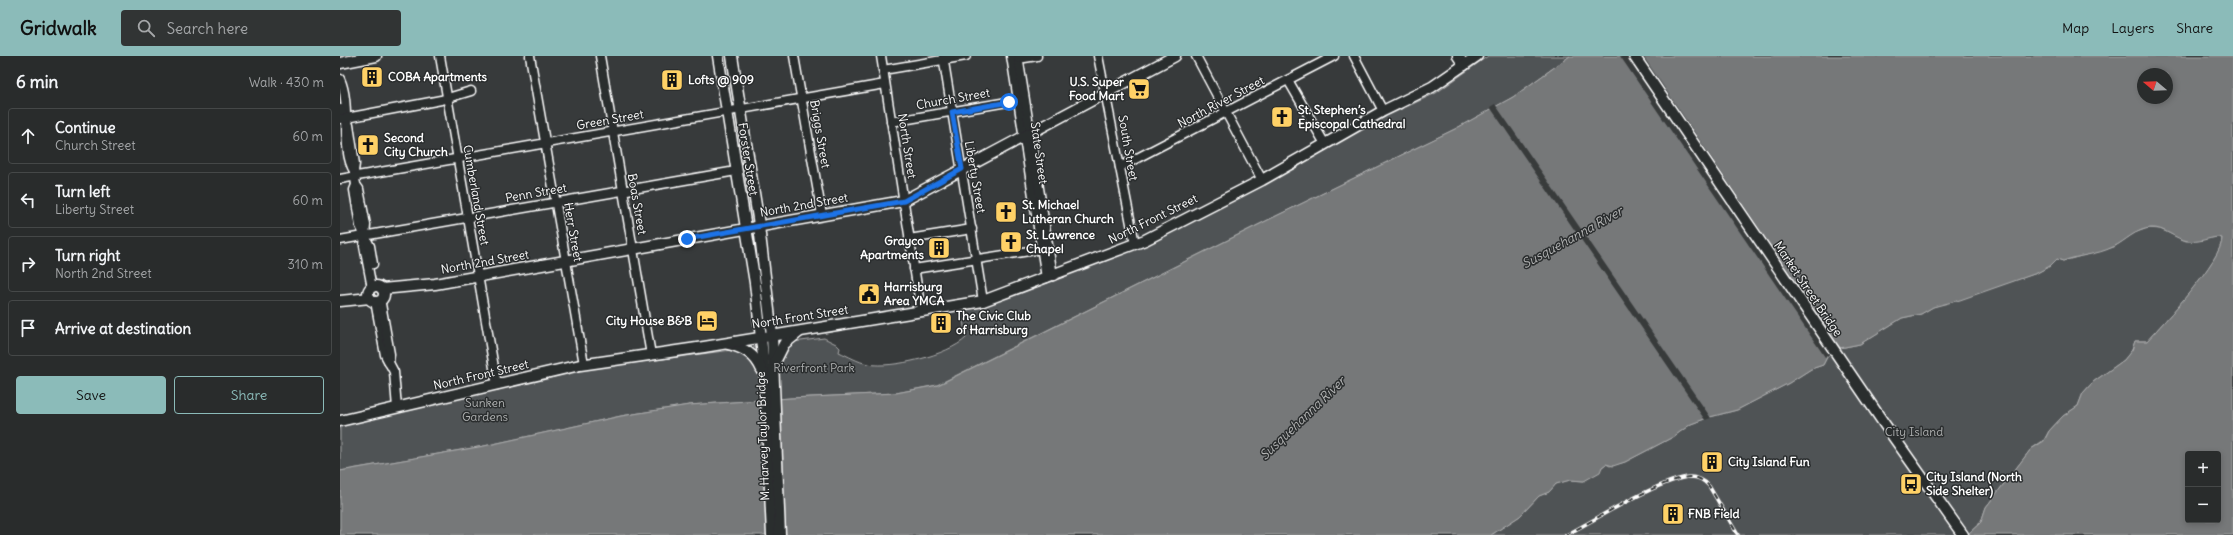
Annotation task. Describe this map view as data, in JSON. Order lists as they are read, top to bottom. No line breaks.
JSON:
{"streets":{"main road":["Forster Street","North 2nd Street","North Front Street","Market Street Bridge","M. Harvey Taylor Bridge"],"street":["Church Street","North River Street","Green Street","Briggs Street","North Street","South Street","State Street","Liberty Street","Penn Street","Cumberland Street","Boas Street","Herr Street"]},"crossings":[["Church Street","North Street"],["Church Street","State Street"],["Church Street","Liberty Street"],["North River Street","South Street"],["Green Street","Briggs Street"],["Green Street","North Street"],["Green Street","Forster Street"],["Green Street","Cumberland Street"],["Green Street","Boas Street"],["Green Street","Herr Street"],["Briggs Street","North 2nd Street"],["North Street","North 2nd Street"],["North Street","North Front Street"],["South Street","North 2nd Street"],["South Street","North Front Street"],["State Street","North 2nd Street"],["State Street","North Front Street"],["Forster Street","Penn Street"],["Forster Street","North 2nd Street"],["Forster Street","North Front Street"],["Forster Street","M. Harvey Taylor Bridge"],["Liberty Street","North 2nd Street"],["Liberty Street","North Front Street"],["Penn Street","Cumberland Street"],["Penn Street","Boas Street"],["Penn Street","Herr Street"],["Cumberland Street","North 2nd Street"],["Cumberland Street","North Front Street"],["Boas Street","North 2nd Street"],["Boas Street","North Front Street"],["North 2nd Street","Herr Street"],["North Front Street","Herr Street"],["North Front Street","M. Harvey Taylor Bridge"]],"water":["Susquehanna River"],"parks":["Riverfront Park","Sunken Gardens","City Island"],"places":{"building":["COBA Apartments","Lofts @ 909","Grayco Apartments","The Civic Club of Harrisburg","City Island Fun","FNB Field"],"supermarket":["U.S. Super Food Mart"],"church":["St. Stephen’s Episcopal Cathedral","Second City Church","St. Michael Lutheran Church","St. Lawrence Chapel"],"public building":["Harrisburg Area YMCA"],"hotel":["City House B&B"],"bus stop":["City Island (North Side Shelter)"]},"north":"left","page":{"header":"Gridwalk","search":"Search here","nav":["Map","Layers","Share"],"heading":["6 min","Walk · 430 m"],"list":[["Continue","Church Street","60 m"],["Turn left","Liberty Street","60 m"],["Turn right","North 2nd Street","310 m"],"Arrive at destination"],"buttons":["Save","Share"],"map_buttons":["+","−"]}}
